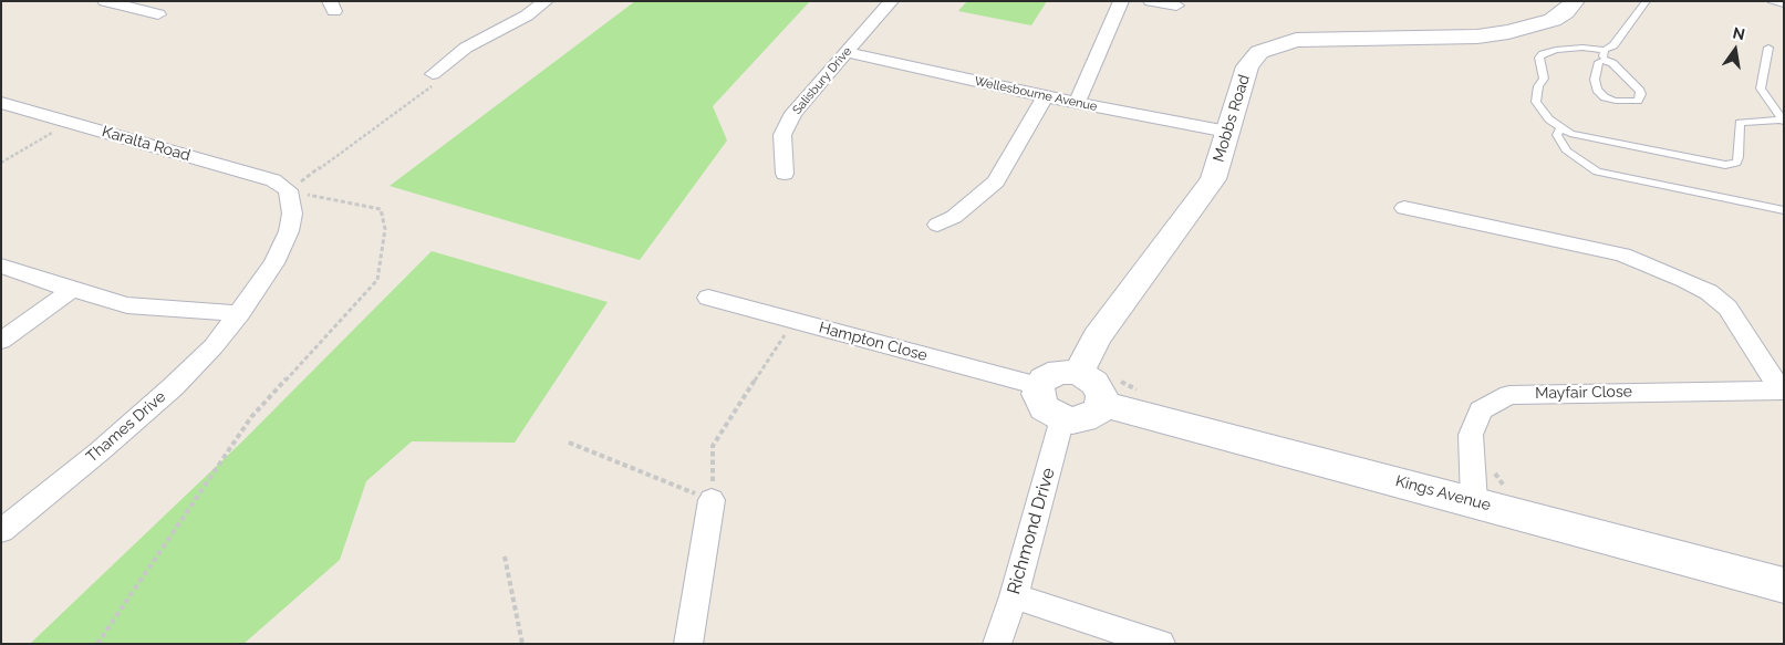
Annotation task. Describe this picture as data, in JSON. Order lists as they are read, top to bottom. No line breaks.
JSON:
{"streets":{"street":["Salisbury Drive","Wellesbourne Avenue","Mobbs Road","Karalta Road","Hampton Close","Mayfair Close","Thames Drive","Kings Avenue","Richmond Drive"]},"crossings":[["Salisbury Drive","Wellesbourne Avenue"],["Wellesbourne Avenue","Mobbs Road"],["Karalta Road","Thames Drive"],["Mayfair Close","Kings Avenue"]],"north":"top"}
